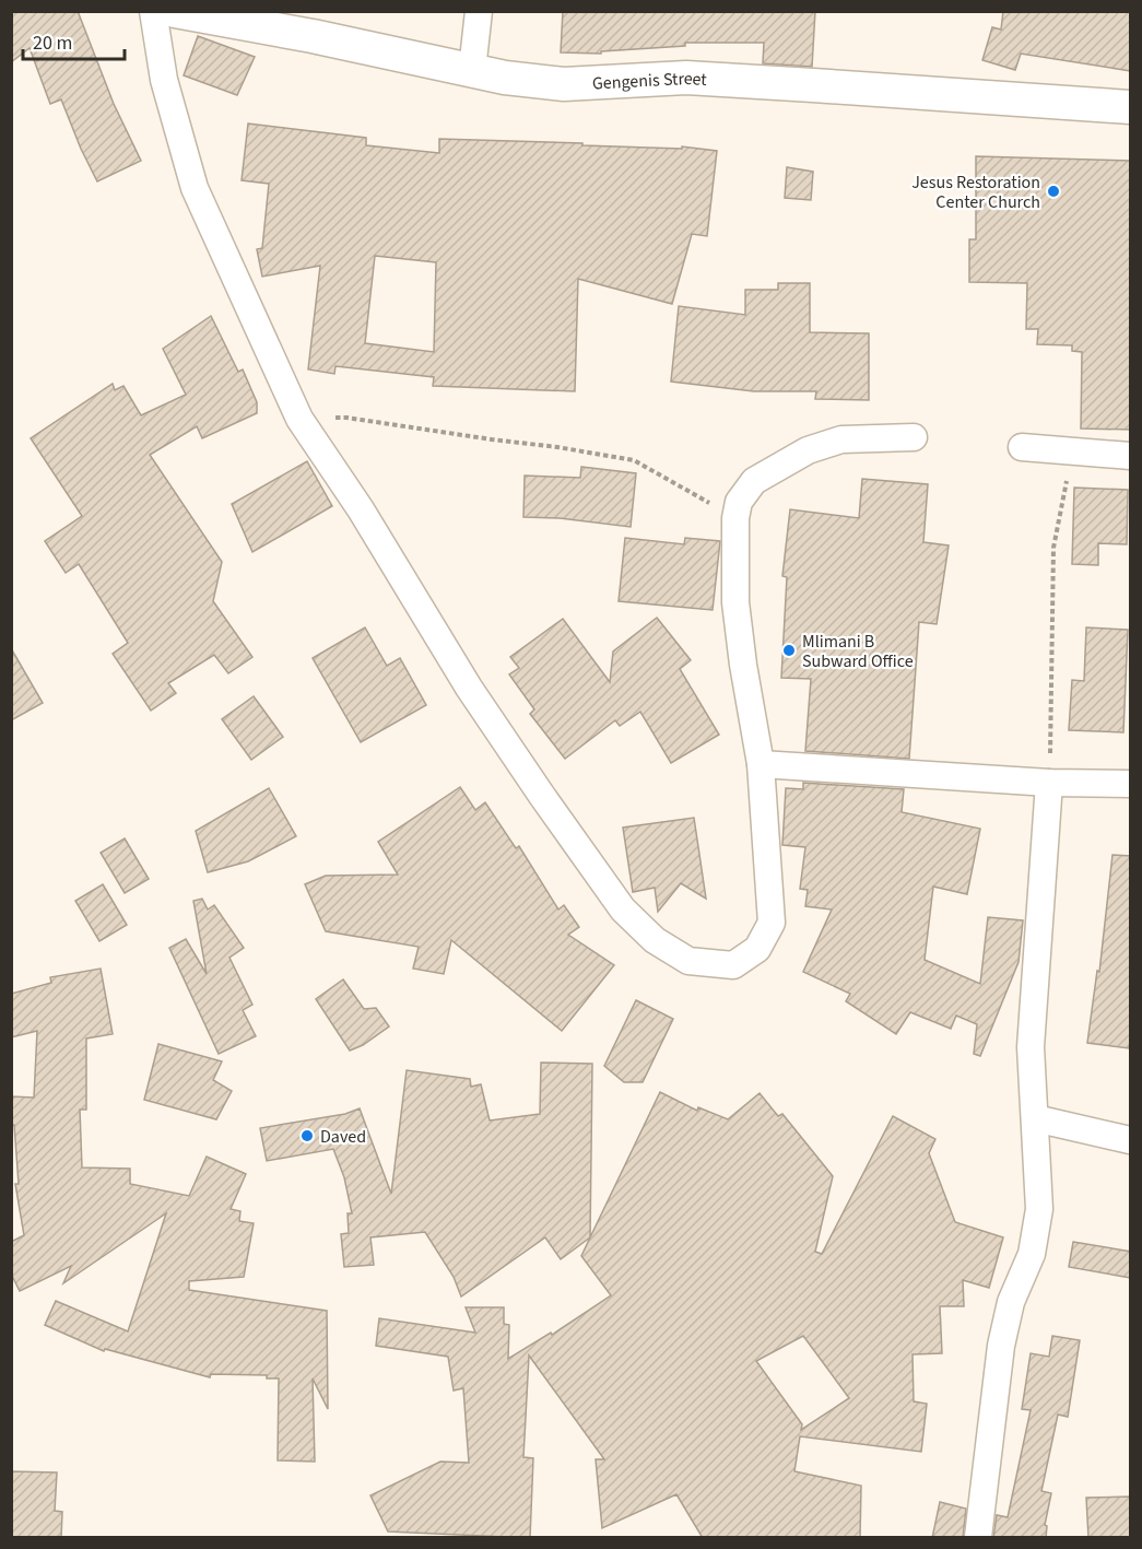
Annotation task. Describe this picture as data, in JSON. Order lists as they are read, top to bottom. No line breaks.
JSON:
{"streets":{"street":["Gengenis Street"]},"places":["Jesus Restoration Center Church","Mlimani B Subward Office","Daved"],"scale_bar":"20 m"}
